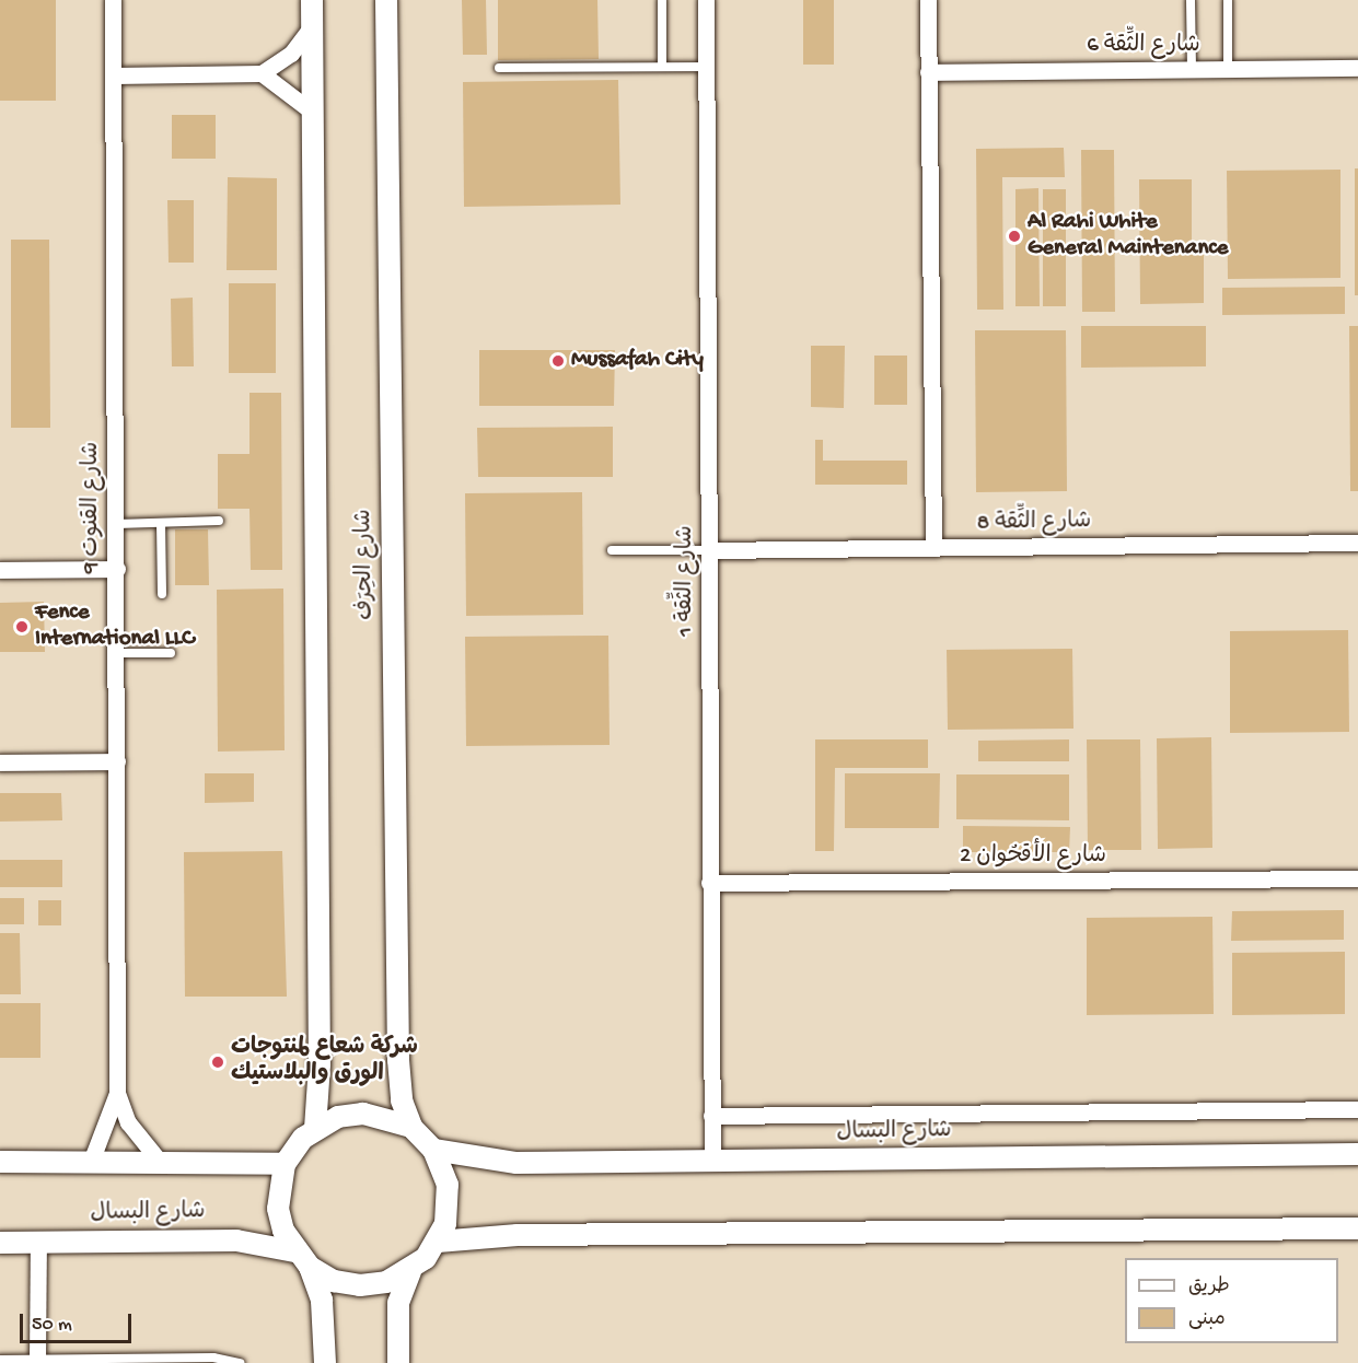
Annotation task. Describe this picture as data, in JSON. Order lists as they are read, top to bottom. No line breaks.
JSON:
{"streets":{"street":["شارع الثِّقة 6","شارع القنوت 9","شارع الثِّقة 8","شارع الحِرَف","شارع الثِّقة 1","شارع الأقحُوان 2","شارع البسال"]},"crossings":[["شارع الثِّقة 8","شارع الثِّقة 1"],["شارع الحِرَف","شارع البسال"],["شارع الثِّقة 1","شارع الأقحُوان 2"],["شارع الثِّقة 1","شارع البسال"]],"places":["Al Rahi White General Maintenance","Mussafah City","Fence International LLC","شركة شعاع لمنتوجات الورق والبلاستيك"],"legend":["طريق","مبنى"],"scale_bar":"50 m"}
